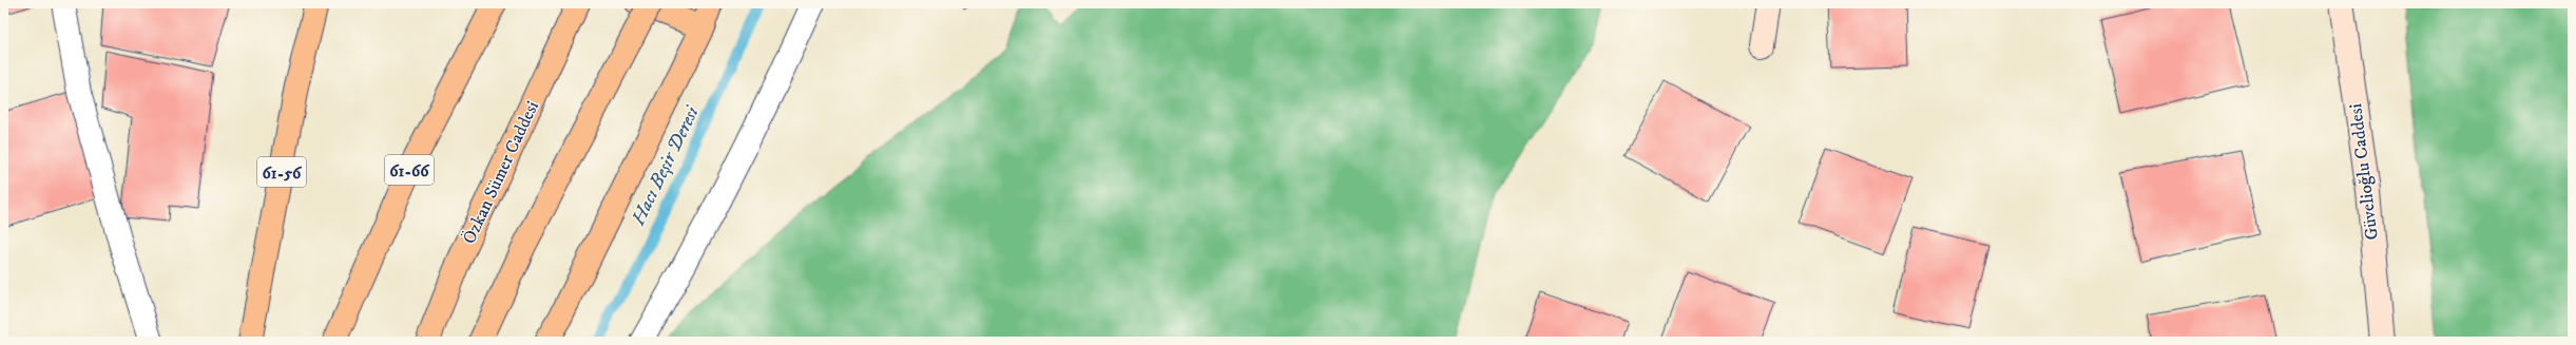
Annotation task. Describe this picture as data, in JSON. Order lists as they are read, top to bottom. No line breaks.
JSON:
{"streets":{"main road":["61-66","61-56","Özkan Sümer Caddesi"],"street":["Güvelioğlu Caddesi"]},"water":["Hacı Beşir Deresi"]}
